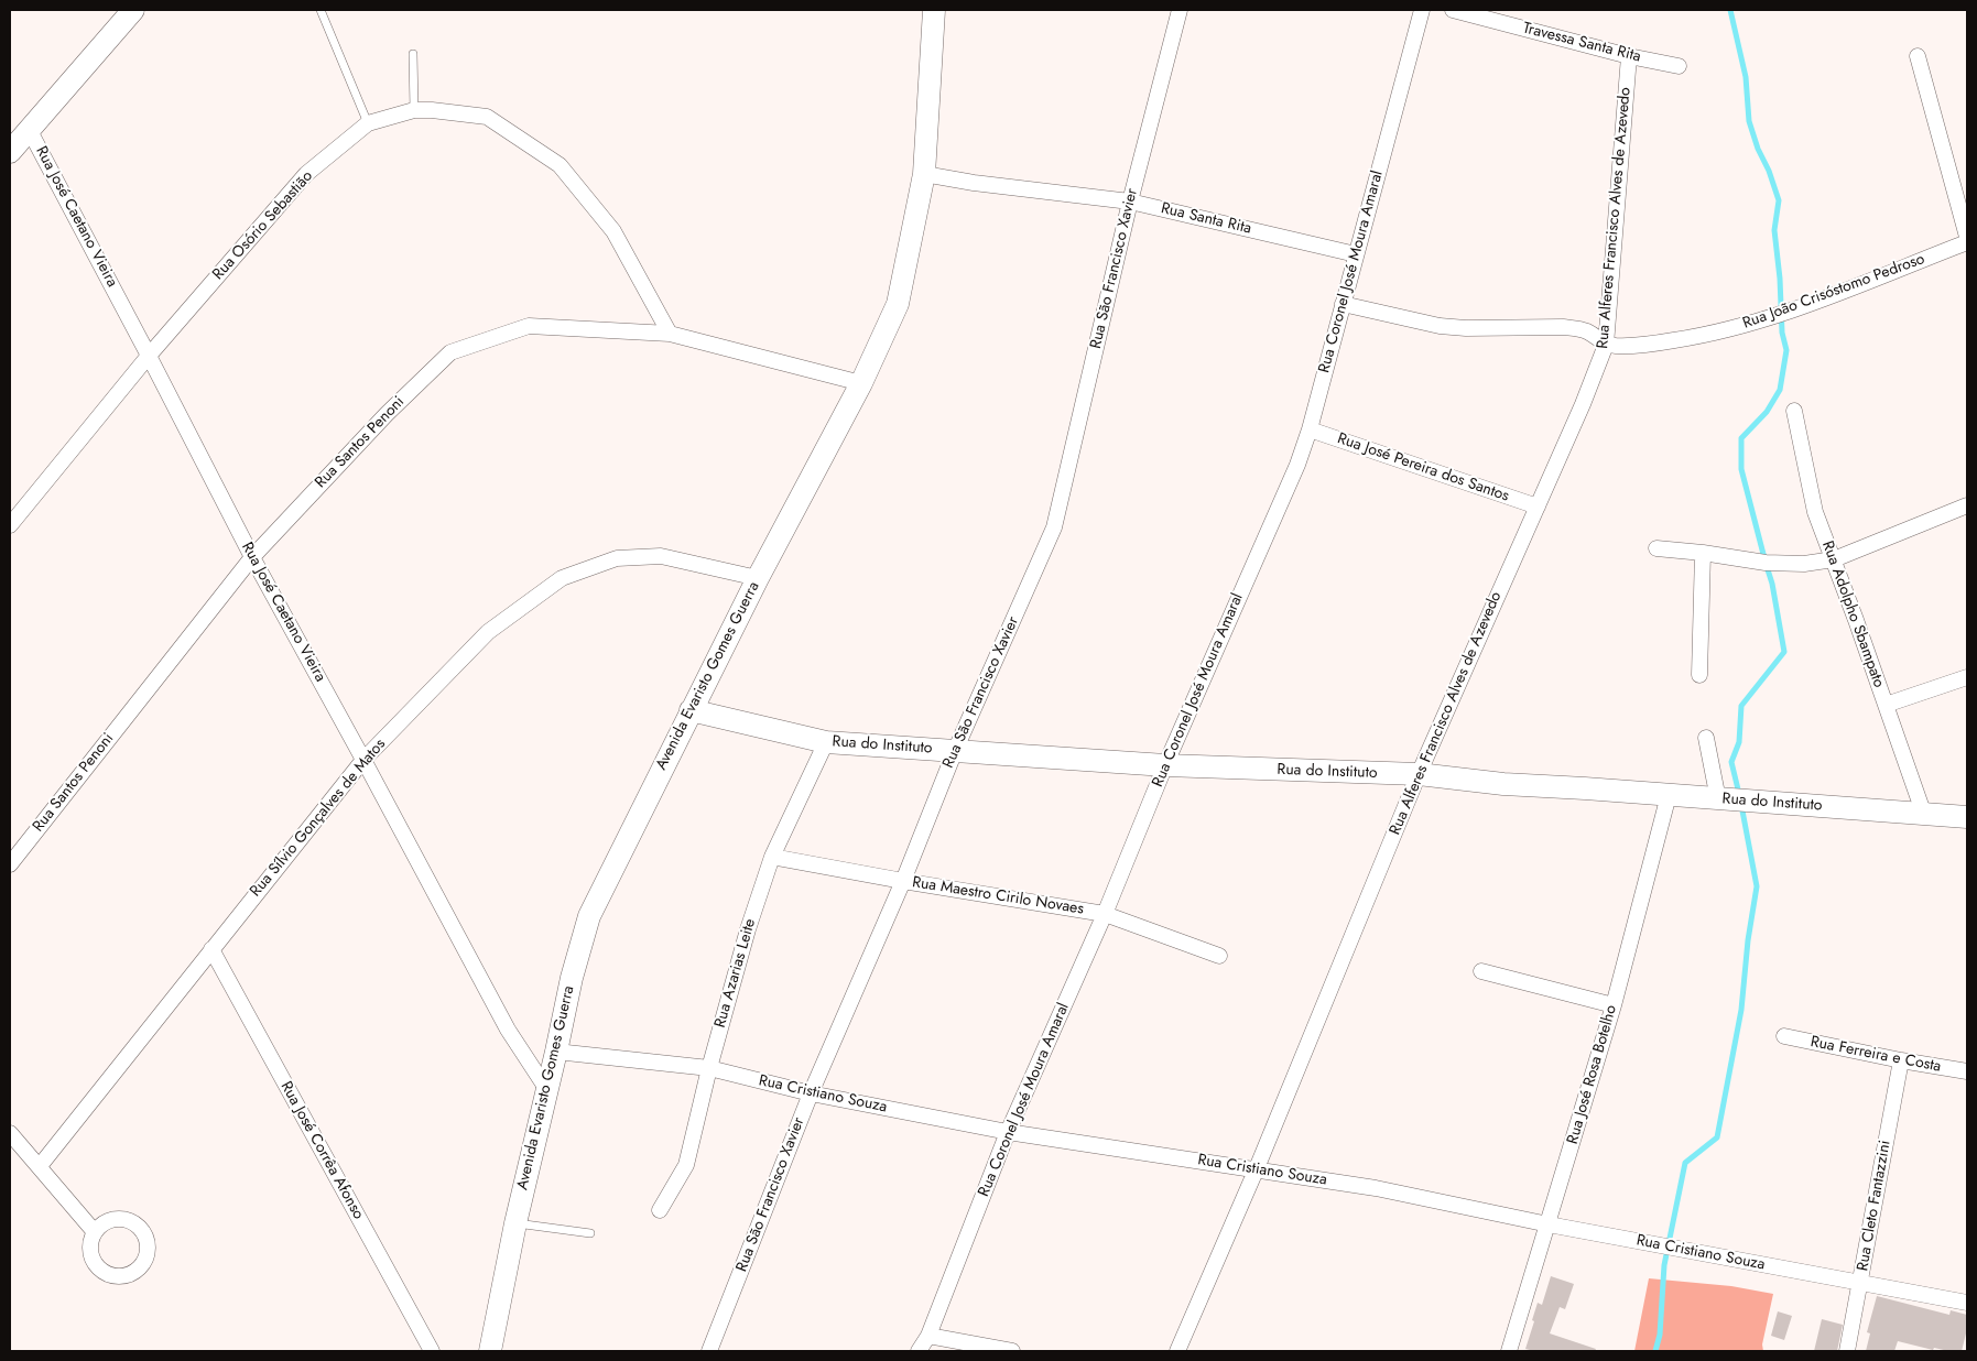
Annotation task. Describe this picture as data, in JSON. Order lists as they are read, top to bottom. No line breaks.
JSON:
{"streets":{"main road":["Avenida Evaristo Gomes Guerra","Rua do Instituto"],"street":["Travessa Santa Rita","Rua José Caetano Vieira","Rua Alferes Francisco Alves de Azevedo","Rua Santa Rita","Rua Osório Sebastião","Rua São Francisco Xavier","Rua Coronel José Moura Amaral","Rua João Crisóstomo Pedroso","Rua Santos Penoni","Rua José Pereira dos Santos","Rua Adolpho Sbampato","Rua Sílvio Gonçalves de Matos","Rua Maestro Cirilo Novaes","Rua Azarias Leite","Rua Ferreira e Costa","Rua José Rosa Botelho","Rua Cristiano Souza","Rua José Corrêa Afonso","Rua Cleto Fantazzini"]},"crossings":[["Travessa Santa Rita","Rua Alferes Francisco Alves de Azevedo"],["Rua José Caetano Vieira","Rua Osório Sebastião"],["Rua José Caetano Vieira","Rua Santos Penoni"],["Rua José Caetano Vieira","Avenida Evaristo Gomes Guerra"],["Rua José Caetano Vieira","Rua Sílvio Gonçalves de Matos"],["Rua Alferes Francisco Alves de Azevedo","Rua João Crisóstomo Pedroso"],["Rua Alferes Francisco Alves de Azevedo","Rua José Pereira dos Santos"],["Rua Alferes Francisco Alves de Azevedo","Rua do Instituto"],["Rua Alferes Francisco Alves de Azevedo","Rua Cristiano Souza"],["Rua Santa Rita","Rua São Francisco Xavier"],["Rua Santa Rita","Rua Coronel José Moura Amaral"],["Rua Santa Rita","Avenida Evaristo Gomes Guerra"],["Rua Osório Sebastião","Rua Santos Penoni"],["Rua São Francisco Xavier","Rua do Instituto"],["Rua São Francisco Xavier","Rua Maestro Cirilo Novaes"],["Rua São Francisco Xavier","Rua Cristiano Souza"],["Rua Coronel José Moura Amaral","Rua José Pereira dos Santos"],["Rua Coronel José Moura Amaral","Rua do Instituto"],["Rua Coronel José Moura Amaral","Rua Maestro Cirilo Novaes"],["Rua Coronel José Moura Amaral","Rua Cristiano Souza"],["Rua Santos Penoni","Avenida Evaristo Gomes Guerra"],["Rua Adolpho Sbampato","Rua do Instituto"],["Avenida Evaristo Gomes Guerra","Rua do Instituto"],["Avenida Evaristo Gomes Guerra","Rua Sílvio Gonçalves de Matos"],["Avenida Evaristo Gomes Guerra","Rua Cristiano Souza"],["Rua do Instituto","Rua Azarias Leite"],["Rua do Instituto","Rua José Rosa Botelho"],["Rua Sílvio Gonçalves de Matos","Rua José Corrêa Afonso"],["Rua Maestro Cirilo Novaes","Rua Azarias Leite"],["Rua Azarias Leite","Rua Cristiano Souza"],["Rua Ferreira e Costa","Rua Cleto Fantazzini"],["Rua José Rosa Botelho","Rua Cristiano Souza"],["Rua Cristiano Souza","Rua Cleto Fantazzini"]]}
